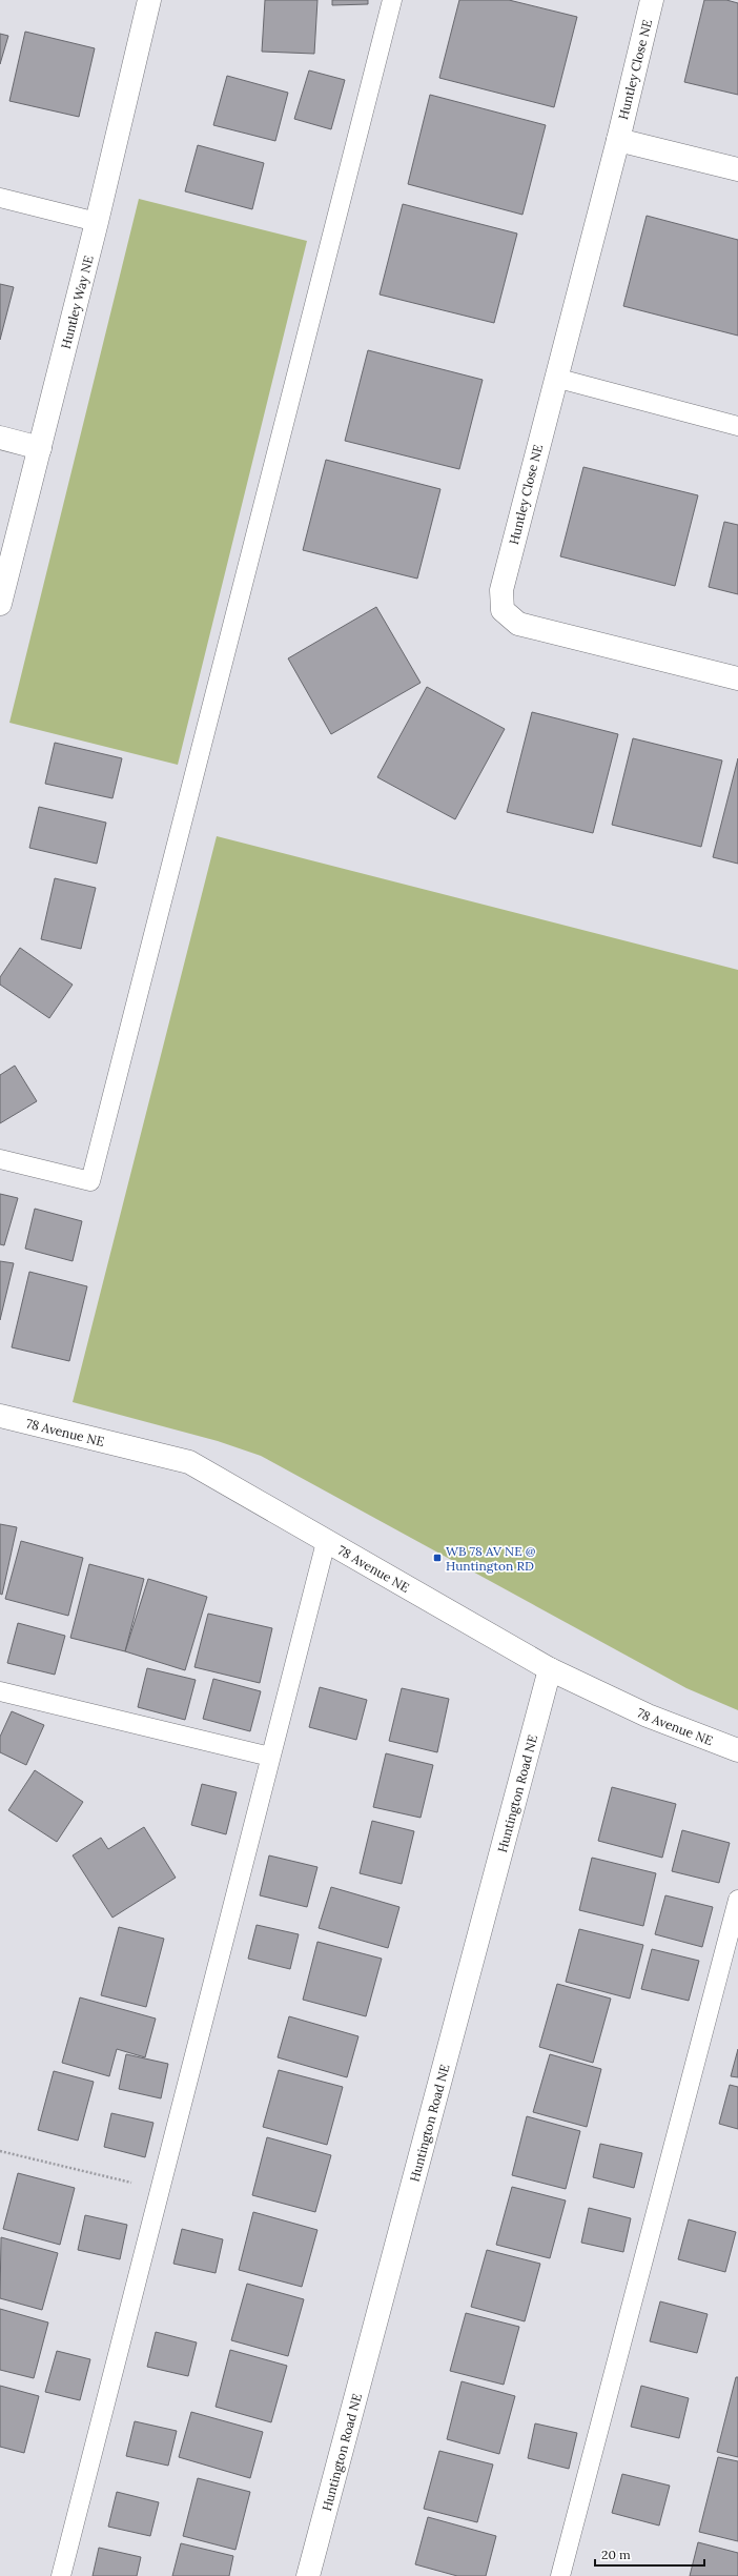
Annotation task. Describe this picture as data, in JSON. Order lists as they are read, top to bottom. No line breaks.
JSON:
{"streets":{"street":["Huntley Close NE","Huntley Way NE","78 Avenue NE","Huntington Road NE"]},"crossings":[["78 Avenue NE","Huntington Road NE"]],"places":{"transit":["WB 78 AV NE @ Huntington RD"]},"scale_bar":"20 m"}
